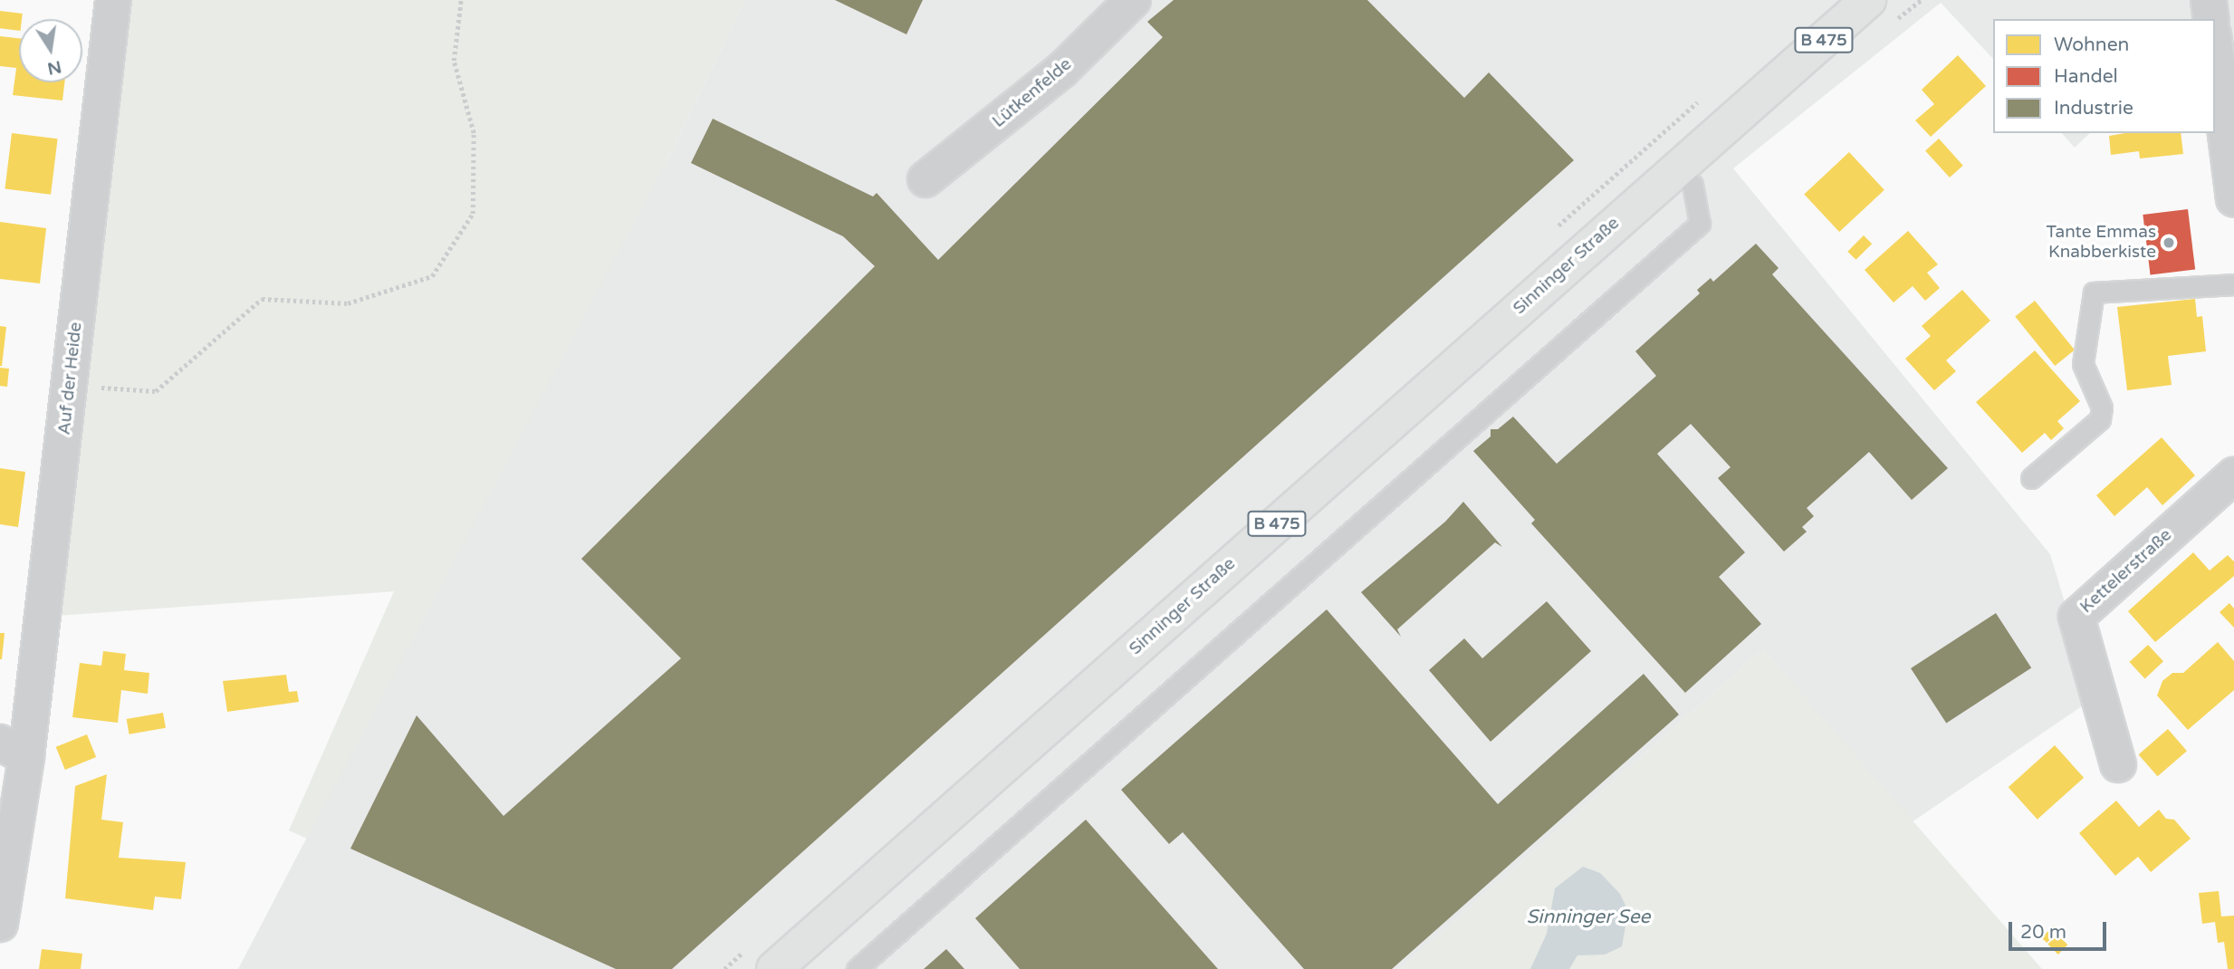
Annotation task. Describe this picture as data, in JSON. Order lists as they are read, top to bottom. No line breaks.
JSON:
{"streets":{"main road":["B 475","Sinninger Straße"],"street":["Lütkenfelde","Auf der Heide","Kettelerstraße"]},"water":["Sinninger See"],"places":["Tante Emmas Knabberkiste"],"legend":["Wohnen","Handel","Industrie"],"scale_bar":"20 m","north":"bottom"}
